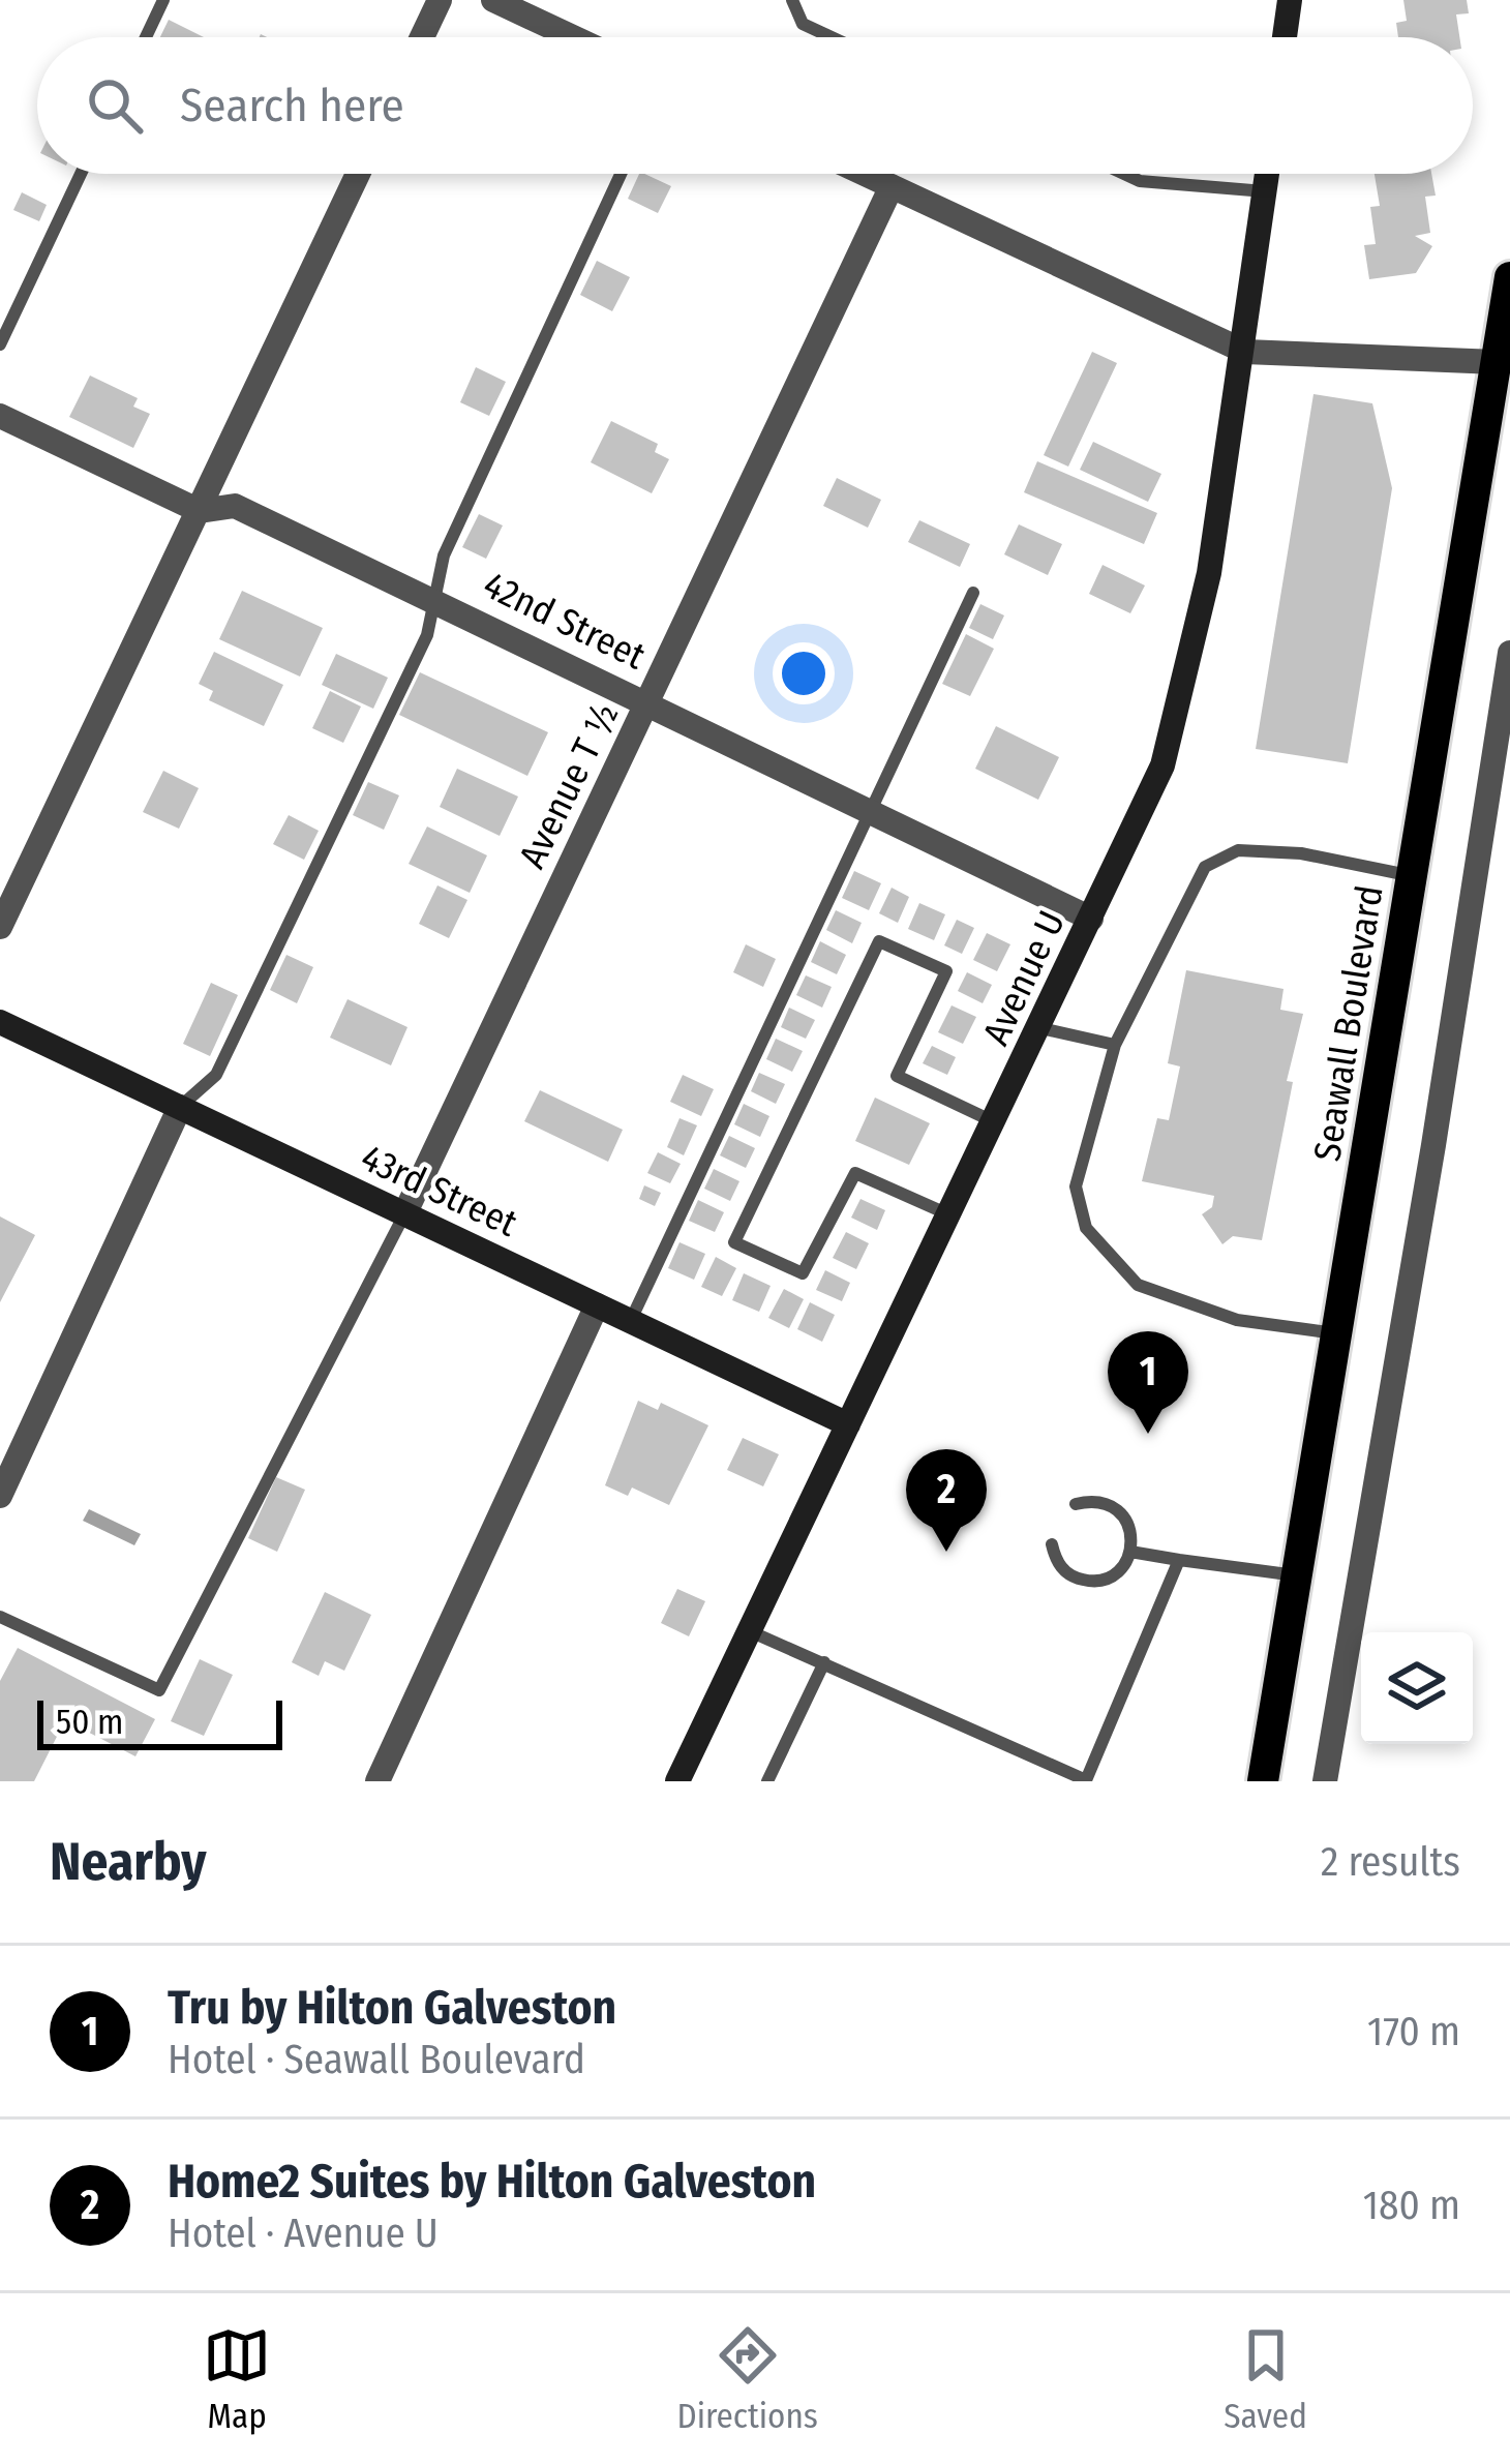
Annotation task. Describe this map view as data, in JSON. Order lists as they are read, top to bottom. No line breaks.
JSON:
{"streets":{"main road":["Seawall Boulevard"],"street":["42nd Street","Avenue T ½","Avenue U","43rd Street"]},"crossings":[["42nd Street","Avenue T ½"],["42nd Street","Avenue U"],["Avenue T ½","43rd Street"],["Avenue U","43rd Street"]],"scale_bar":"50 m","page":{"search":"Search here","pins":["1","2"],"scale":"50 m","heading":["Nearby","2 results"],"list":[{"mark":"1","name":"Tru by Hilton Galveston","note":"Hotel · Seawall Boulevard","value":"170 m"},{"mark":"2","name":"Home2 Suites by Hilton Galveston","note":"Hotel · Avenue U","value":"180 m"}],"nav":["Map","Directions","Saved"]}}
